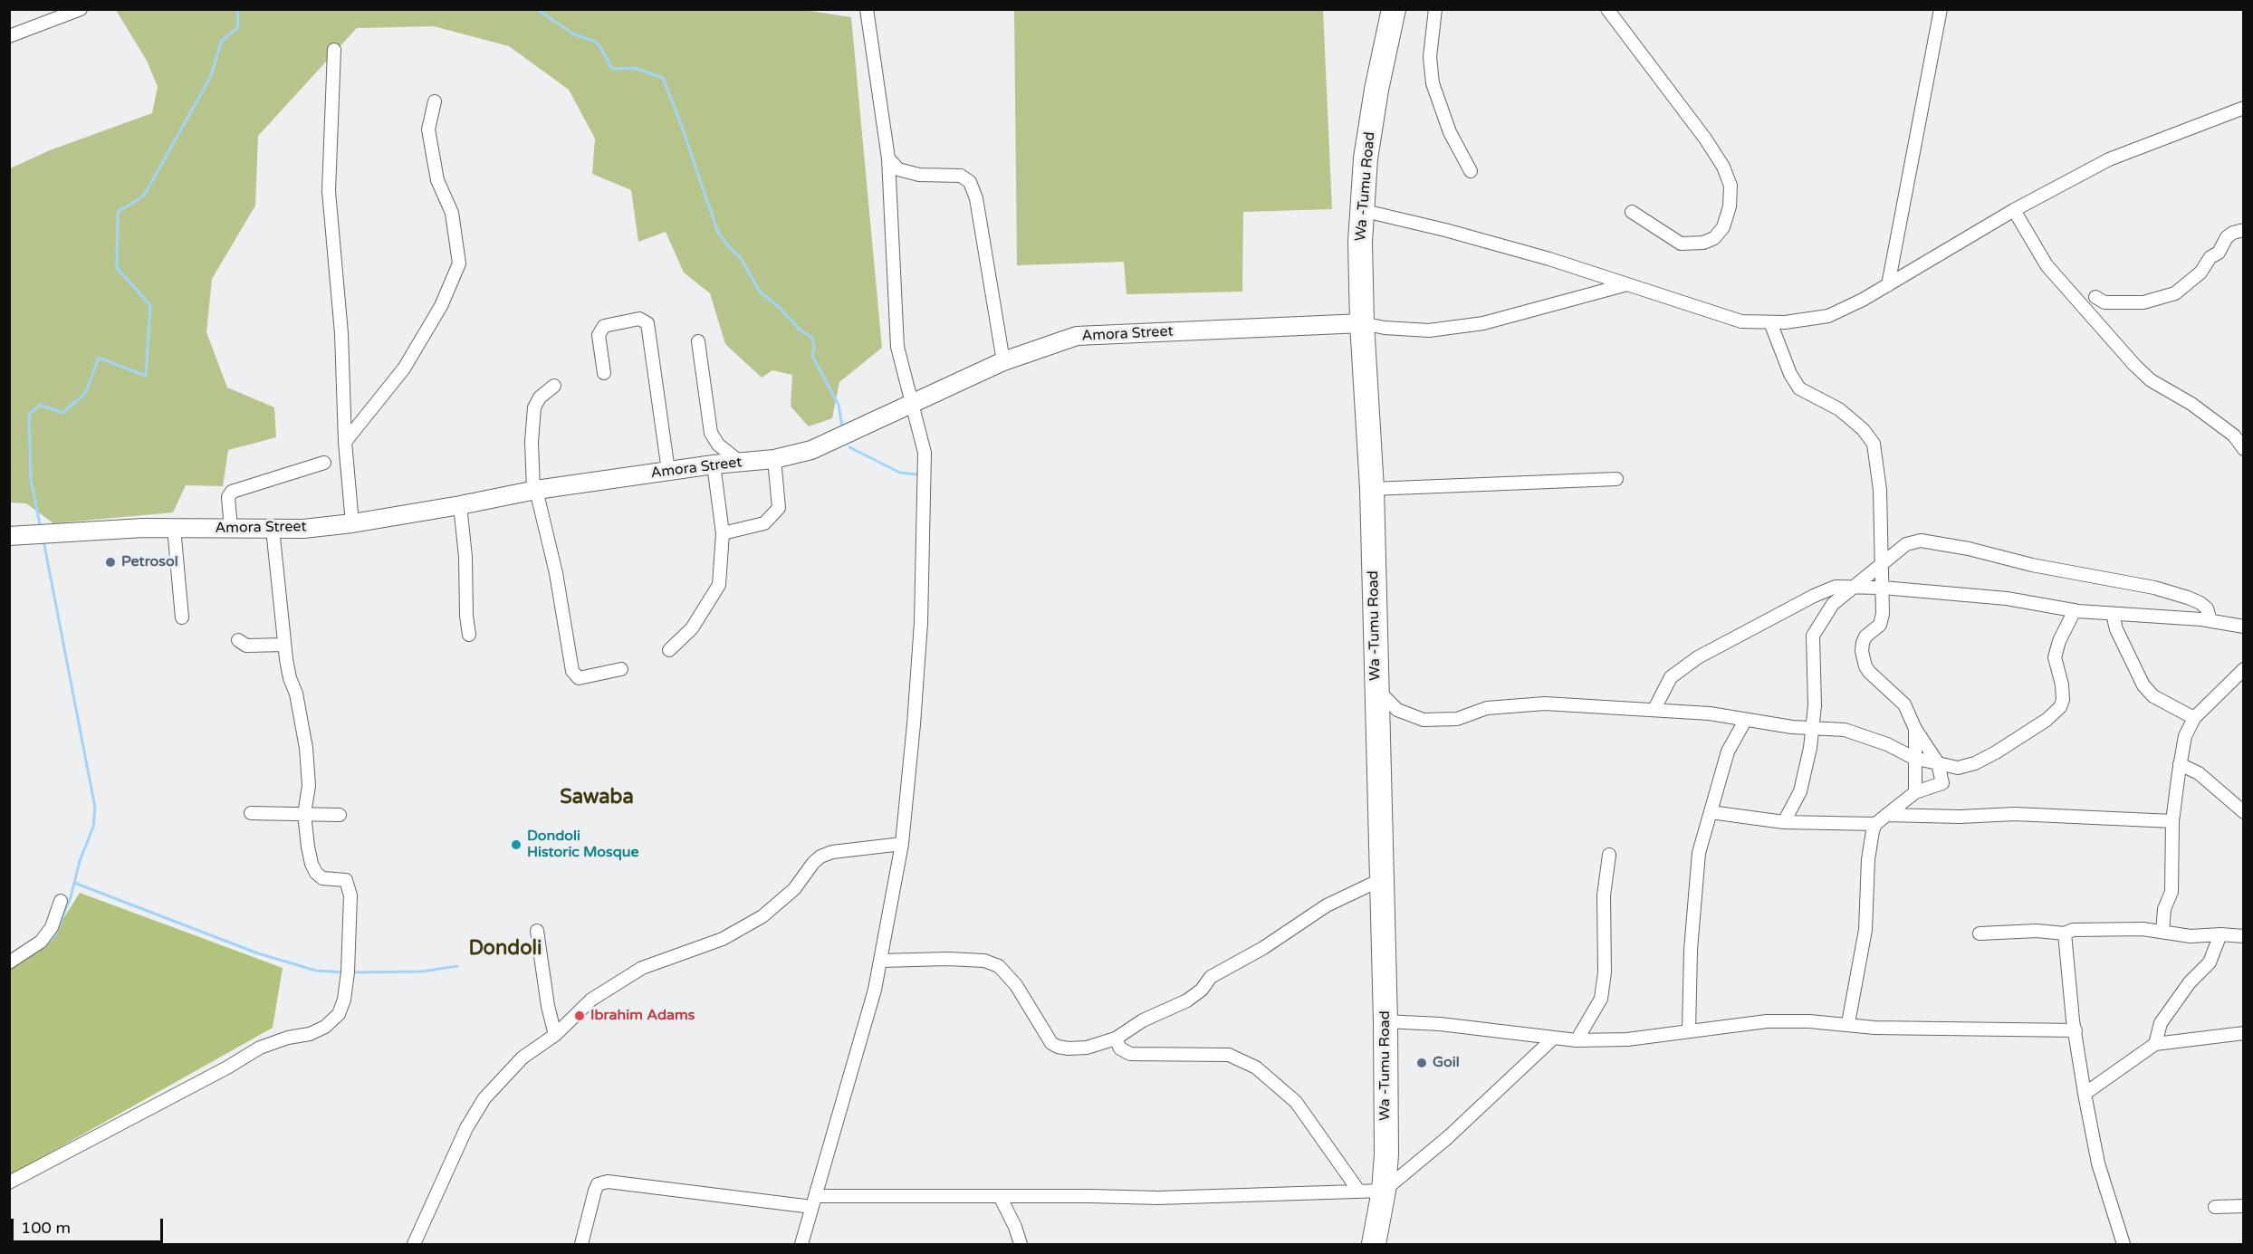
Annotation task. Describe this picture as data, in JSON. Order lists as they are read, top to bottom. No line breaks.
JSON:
{"streets":{"highway":["Wa -Tumu Road"],"street":["Amora Street"]},"crossings":[["Wa -Tumu Road","Amora Street"]],"districts":["Sawaba","Dondoli"],"places":["Petrosol","Dondoli Historic Mosque","Ibrahim Adams","Goil"],"scale_bar":"100 m"}
